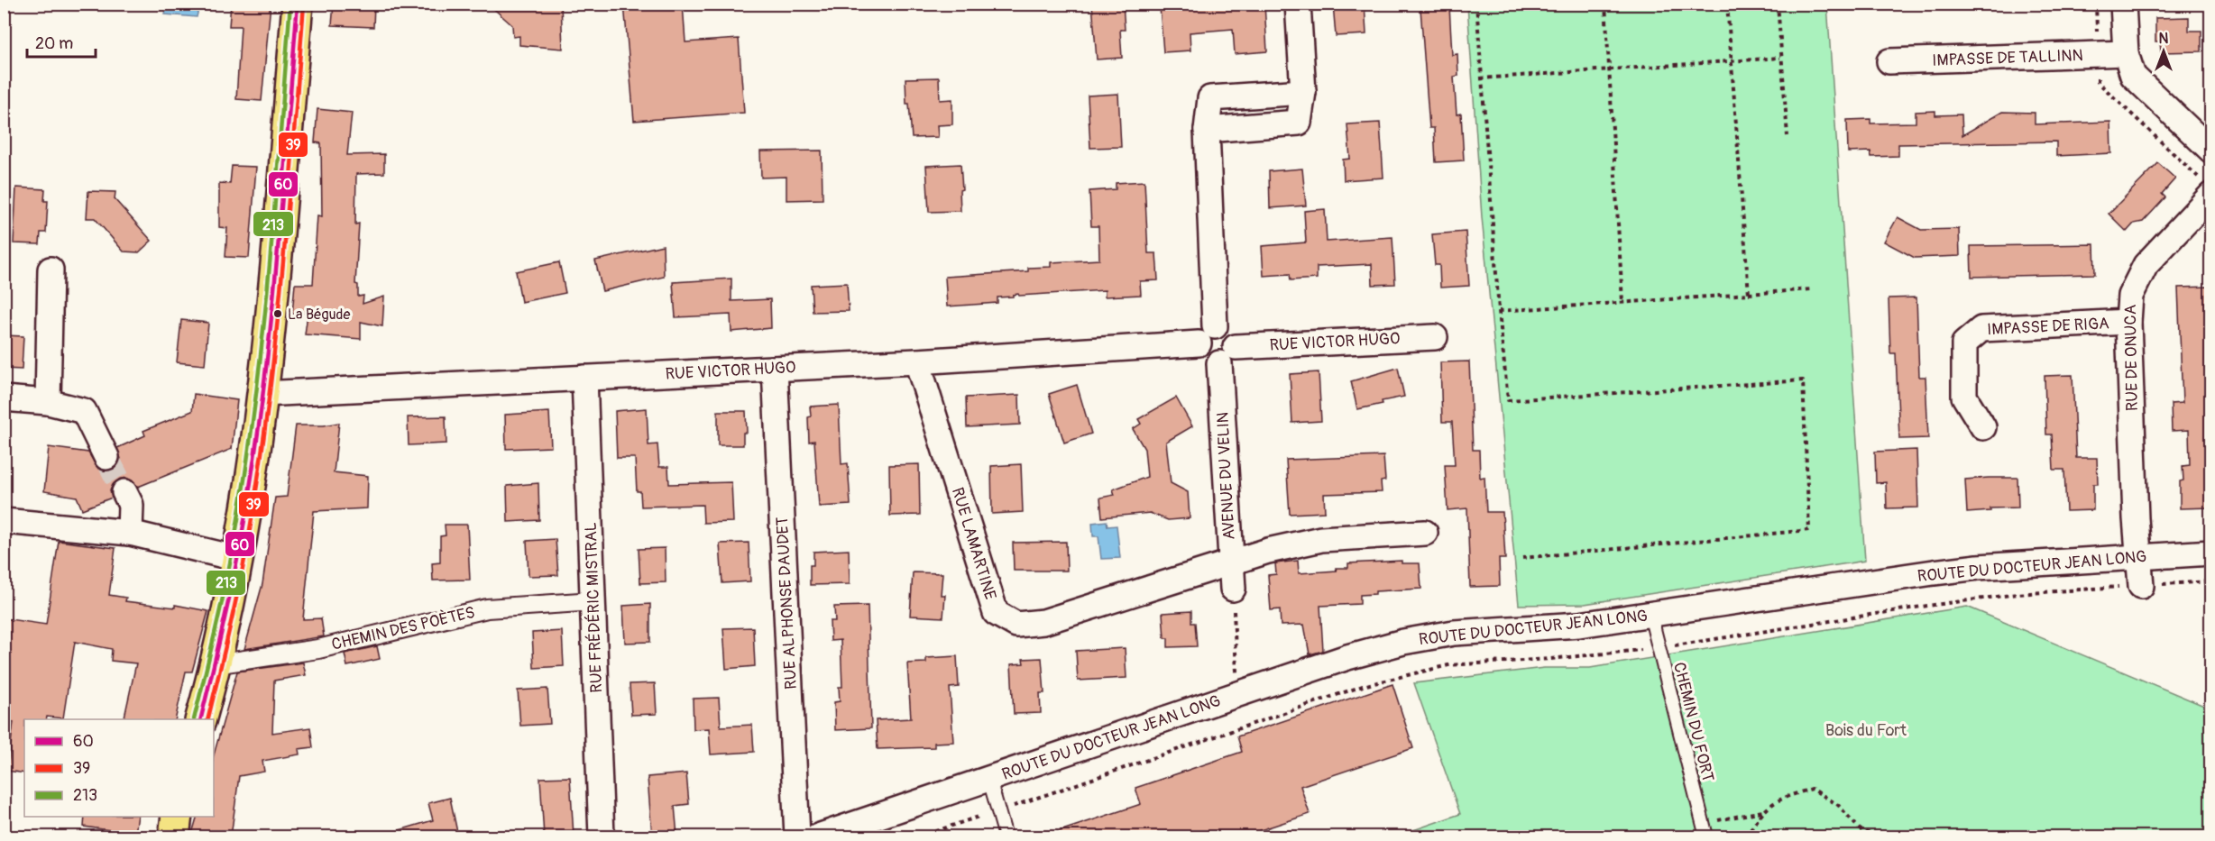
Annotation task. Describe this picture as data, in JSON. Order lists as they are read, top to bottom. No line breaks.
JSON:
{"streets":{"street":["IMPASSE DE TALLINN","IMPASSE DE RIGA","RUE VICTOR HUGO","RUE DE ONUCA","AVENUE DU VELIN","RUE LAMARTINE","ROUTE DU DOCTEUR JEAN LONG","RUE ALPHONSE DAUDET","RUE FRÉDÉRIC MISTRAL","CHEMIN DES POÈTES"],"lane":["CHEMIN DU FORT"]},"crossings":[["IMPASSE DE RIGA","RUE DE ONUCA"],["RUE VICTOR HUGO","AVENUE DU VELIN"],["RUE VICTOR HUGO","RUE LAMARTINE"],["RUE VICTOR HUGO","RUE ALPHONSE DAUDET"],["RUE VICTOR HUGO","RUE FRÉDÉRIC MISTRAL"],["RUE DE ONUCA","ROUTE DU DOCTEUR JEAN LONG"],["AVENUE DU VELIN","RUE LAMARTINE"],["ROUTE DU DOCTEUR JEAN LONG","CHEMIN DU FORT"],["RUE FRÉDÉRIC MISTRAL","CHEMIN DES POÈTES"]],"parks":["Bois du Fort"],"places":["La Bégude"],"lines":["transit line 60","transit line 213","transit line 39"],"legend":["60","39","213"],"scale_bar":"20 m","north":"top"}
